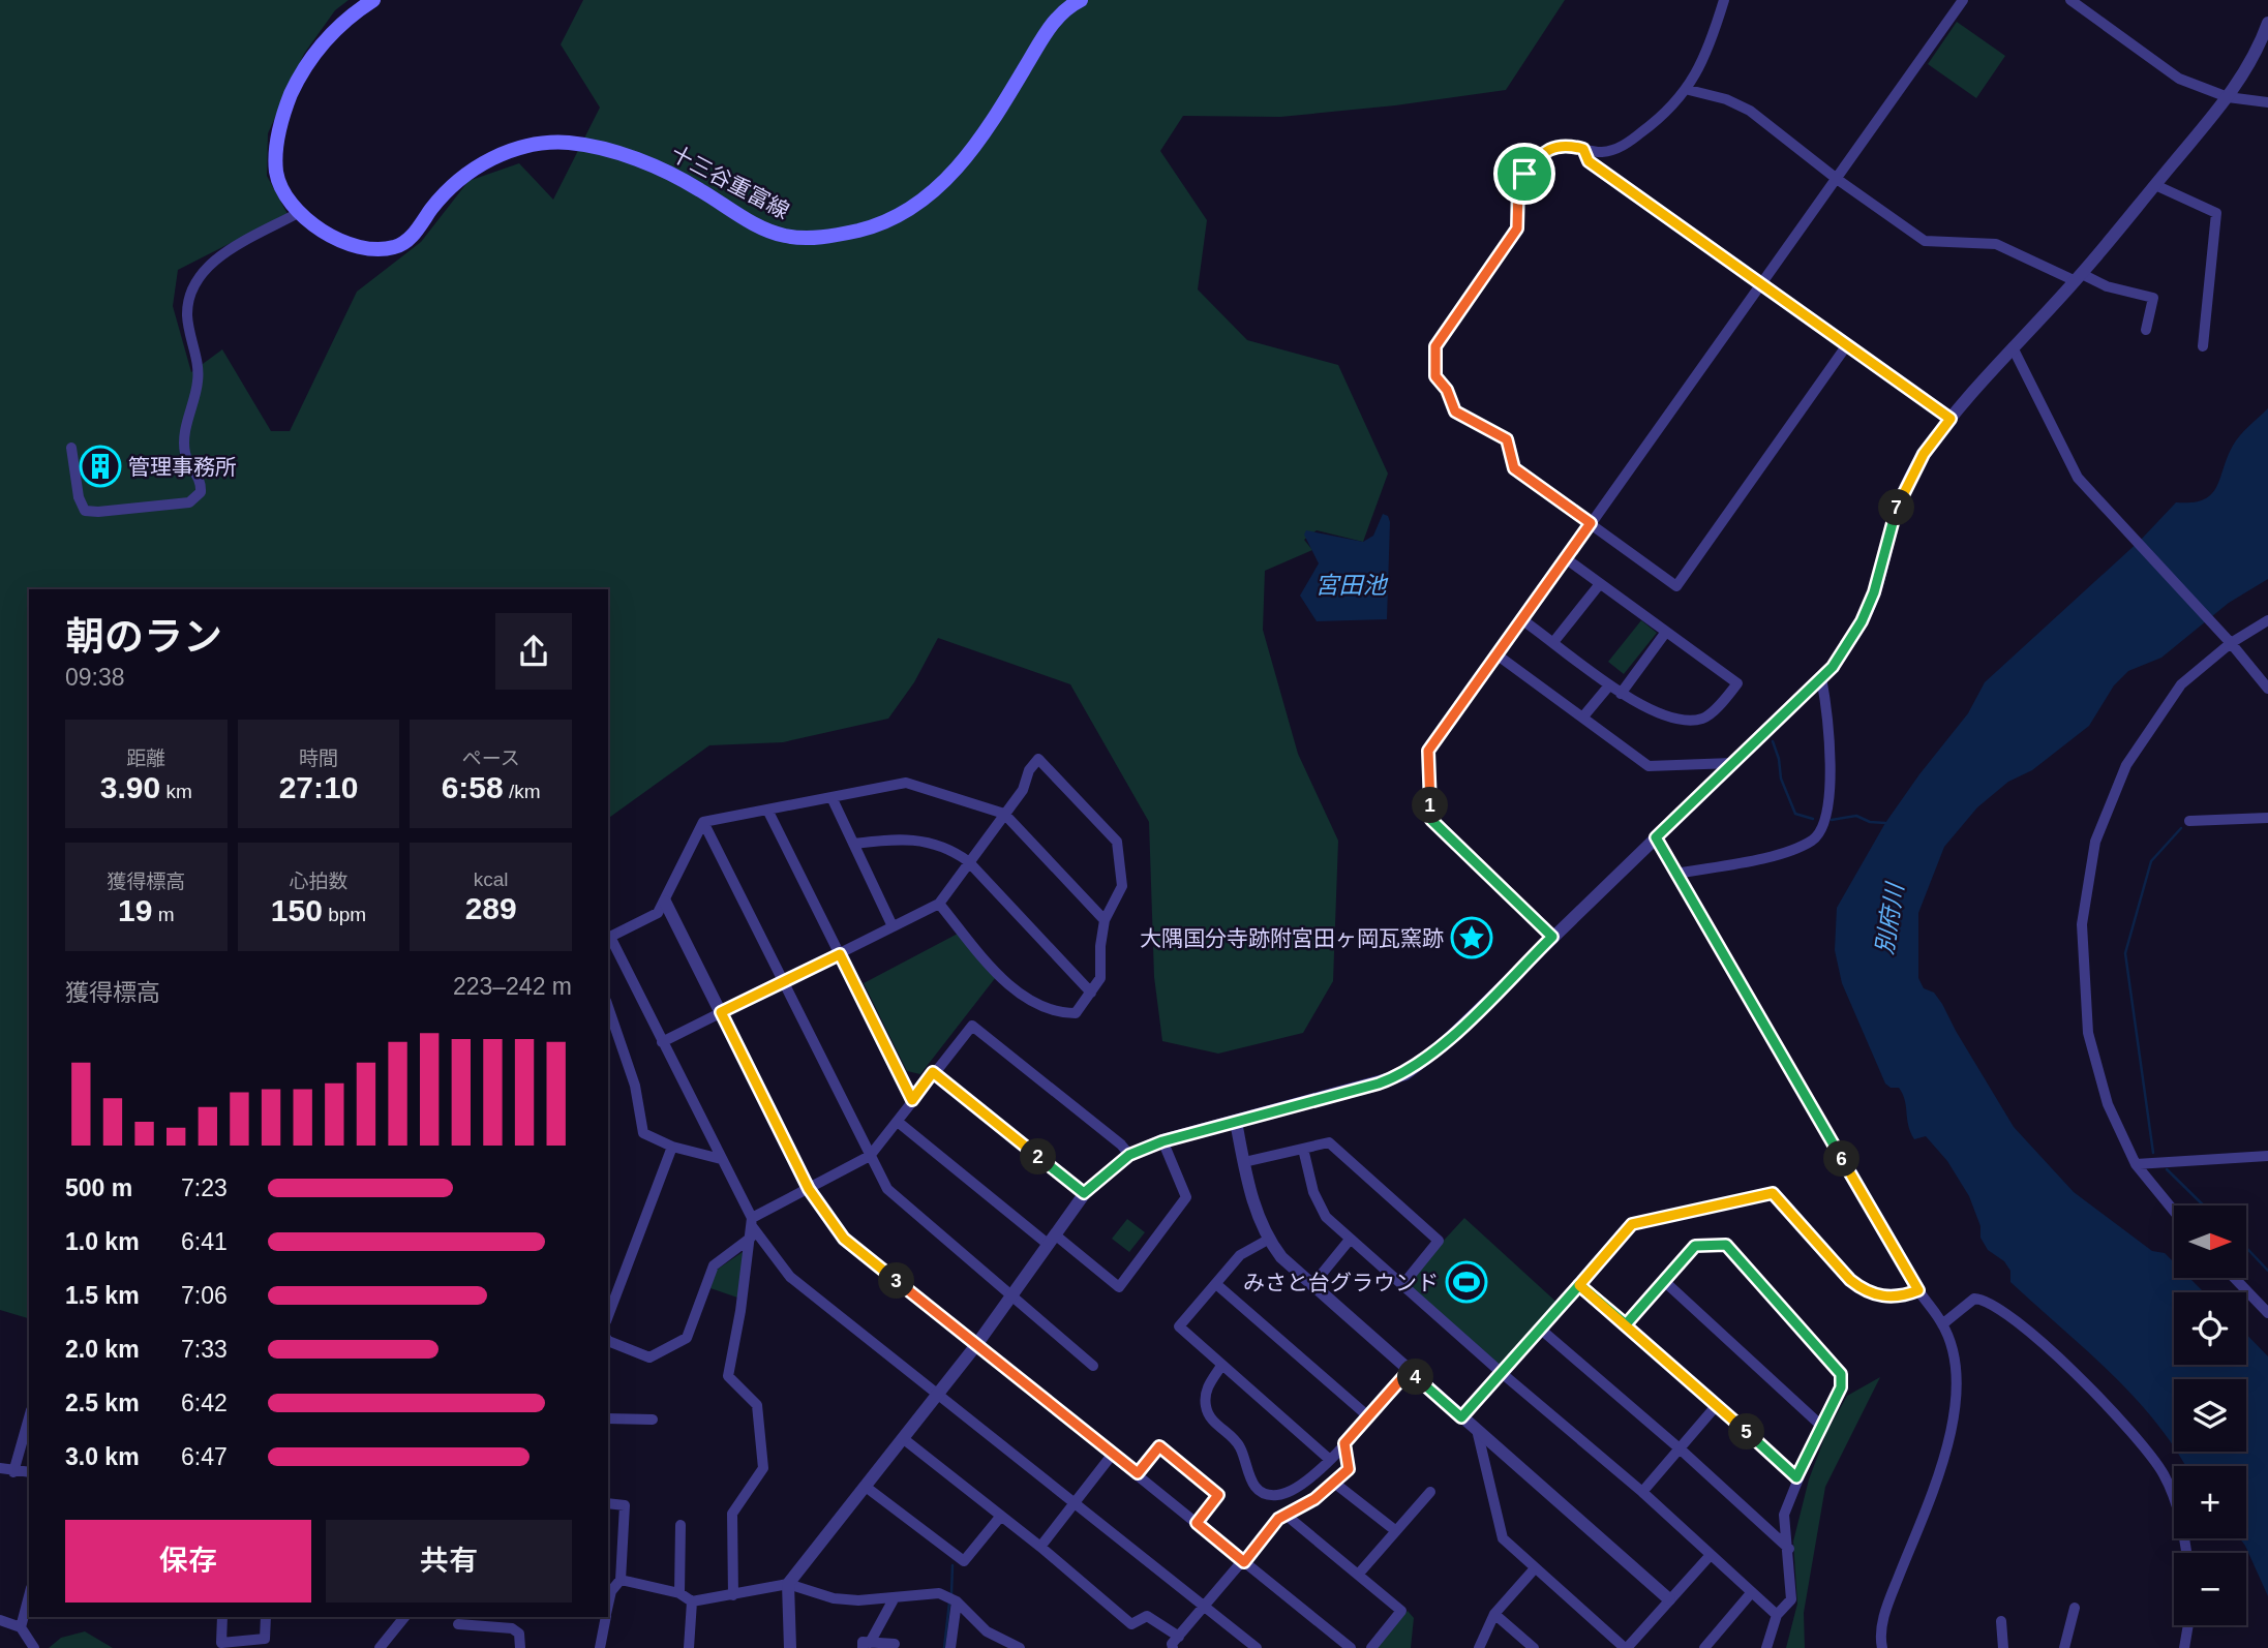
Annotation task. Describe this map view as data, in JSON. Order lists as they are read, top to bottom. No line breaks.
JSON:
{"streets":{"main road":["十三谷重富線"]},"water":["宮田池","別府川"],"places":{"building":["管理事務所"],"place":["大隅国分寺跡附宮田ヶ岡瓦窯跡"],"sports":["みさと台グラウンド"]},"north":"right","page":{"pins":["7","1","2","6","3","4","5"],"heading":["朝のラン","09:38"],"stats":[["距離","3.90 km"],["時間","27:10"],["ペース","6:58 /km"],["獲得標高","19 m"],["心拍数","150 bpm"],["kcal","289"]],"chart":["獲得標高","223–242 m"],"list":[{"name":"500 m","note":"7:23"},{"name":"1.0 km","note":"6:41"},{"name":"1.5 km","note":"7:06"},{"name":"2.0 km","note":"7:33"},{"name":"2.5 km","note":"6:42"},{"name":"3.0 km","note":"6:47"}],"map_buttons":["+","−"],"buttons":["保存","共有"]}}
